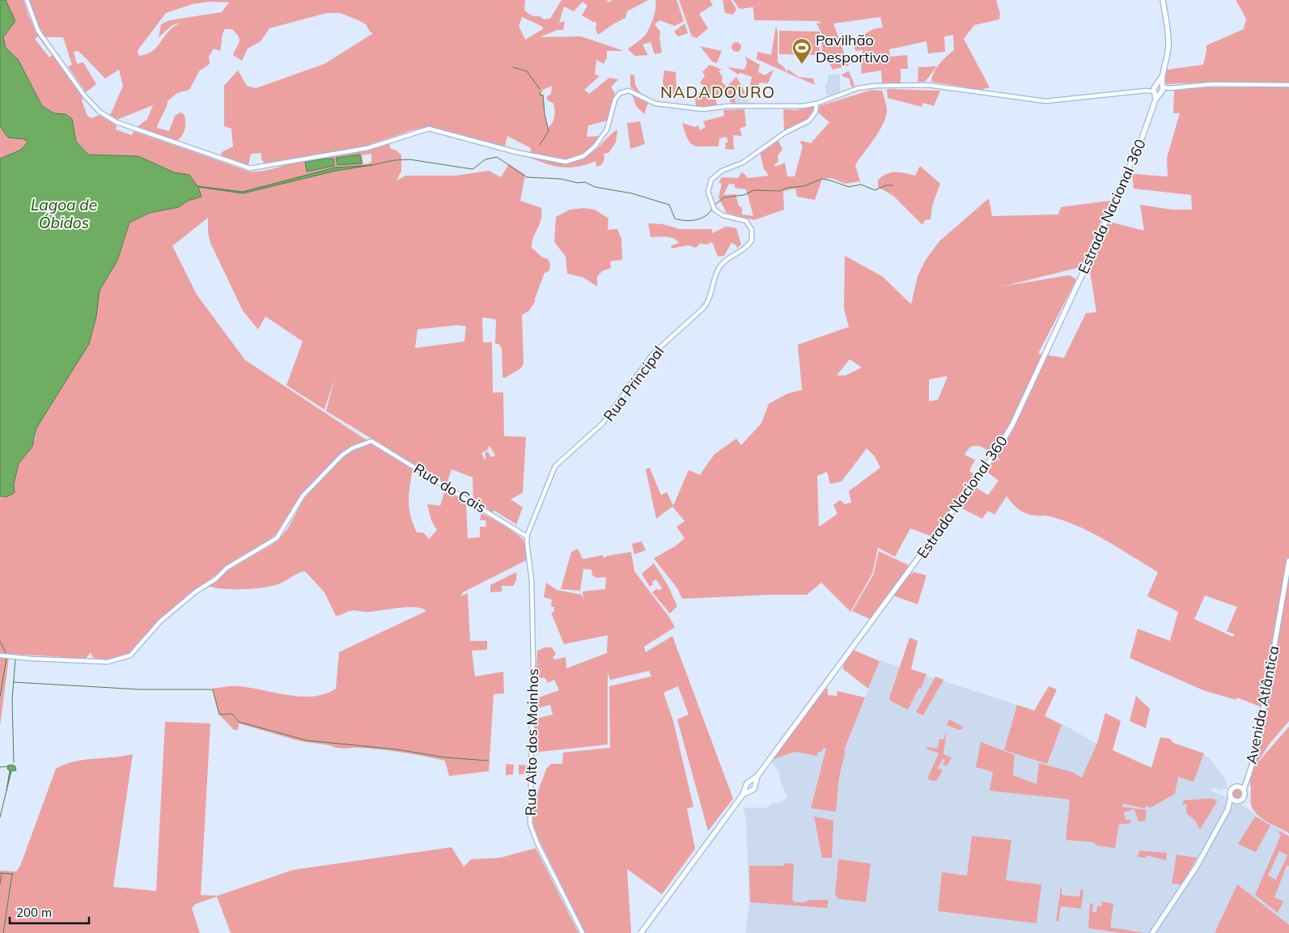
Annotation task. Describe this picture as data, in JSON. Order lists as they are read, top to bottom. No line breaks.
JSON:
{"streets":{"main road":["Estrada Nacional 360","Avenida Atlântica"],"street":["Rua Principal","Rua do Cais","Rua Alto dos Moinhos"]},"crossings":[["Rua Principal","Rua do Cais"],["Rua Principal","Rua Alto dos Moinhos"],["Rua do Cais","Rua Alto dos Moinhos"]],"districts":["NADADOURO"],"water":["Lagoa de Óbidos"],"places":{"sports":["Pavilhão Desportivo"]},"scale_bar":"200 m"}
